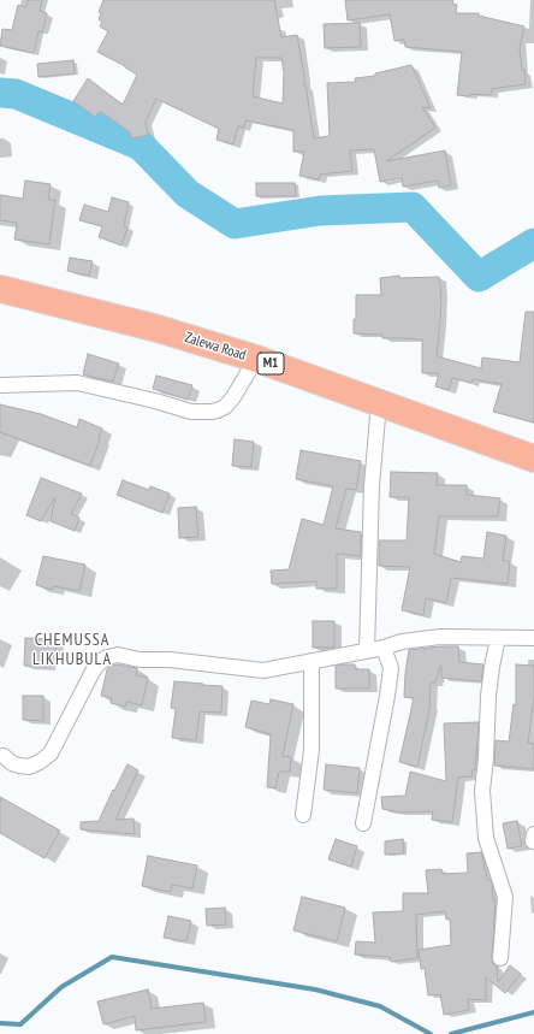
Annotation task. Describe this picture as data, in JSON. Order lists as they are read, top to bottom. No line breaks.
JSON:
{"streets":{"highway":["Zalewa Road","M1"]},"districts":["CHEMUSSA LIKHUBULA"]}
